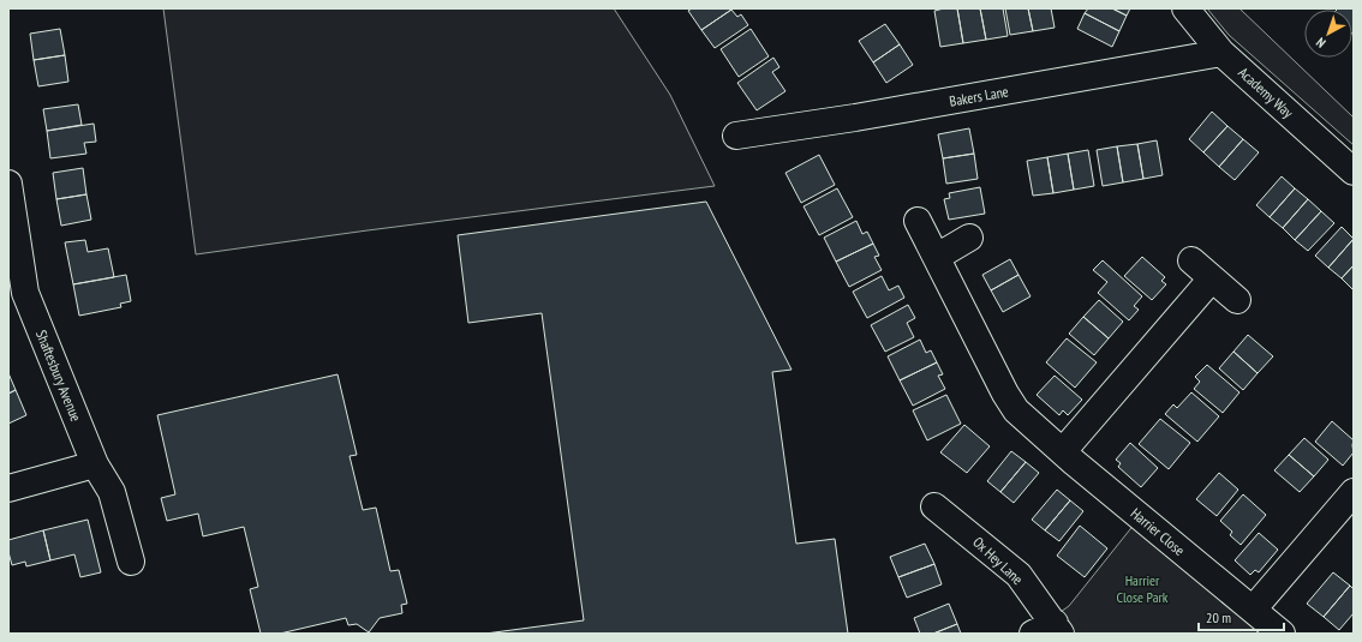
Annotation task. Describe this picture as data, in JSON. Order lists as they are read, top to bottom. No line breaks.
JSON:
{"streets":{"street":["Academy Way","Bakers Lane","Shaftesbury Avenue","Harrier Close","Ox Hey Lane"]},"crossings":[["Academy Way","Bakers Lane"]],"parks":["Harrier Close Park"],"scale_bar":"20 m","north":"bottom left"}
